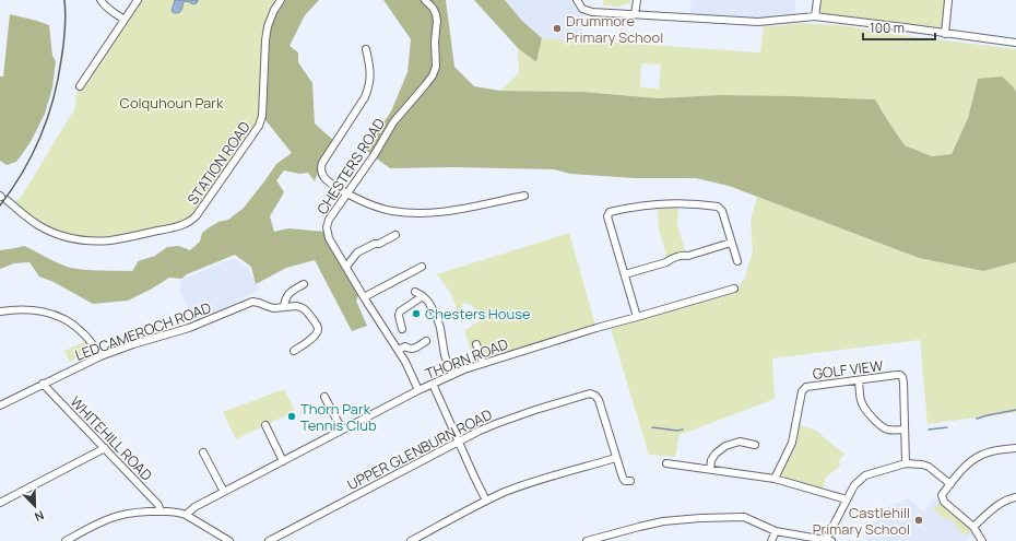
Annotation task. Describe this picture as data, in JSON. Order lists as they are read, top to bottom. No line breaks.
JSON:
{"streets":{"street":["STATION ROAD","CHESTERS ROAD","LEDCAMEROCH ROAD","THORN ROAD","GOLF VIEW","WHITEHILL ROAD","UPPER GLENBURN ROAD"]},"crossings":[["CHESTERS ROAD","THORN ROAD"],["LEDCAMEROCH ROAD","WHITEHILL ROAD"]],"parks":["Colquhoun Park"],"places":["Drummore Primary School","Chesters House","Thorn Park Tennis Club","Castlehill Primary School"],"scale_bar":"100 m","north":"bottom right"}
